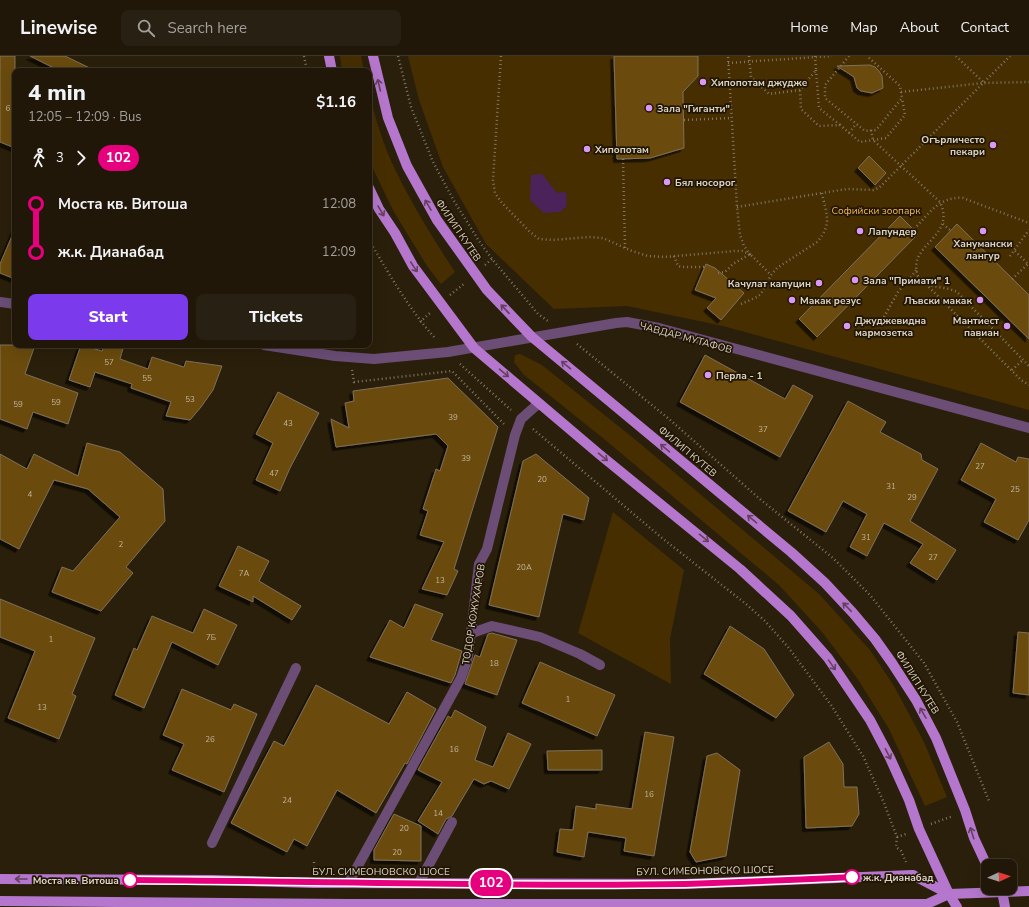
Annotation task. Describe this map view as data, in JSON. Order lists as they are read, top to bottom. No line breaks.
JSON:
{"streets":{"main road":["ФИЛИП КУТЕВ","БУЛ. СИМЕОНОВСКО ШОСЕ"],"street":["ЧАВДАР МУТАФОВ","ТОДОР КОЖУХАРОВ"]},"crossings":[["ФИЛИП КУТЕВ","ЧАВДАР МУТАФОВ"],["ТОДОР КОЖУХАРОВ","БУЛ. СИМЕОНОВСКО ШОСЕ"]],"parks":["Софийски зоопарк"],"places":["Хипопотам джудже","Зала \"Гиганти\"","Огърличесто пекари","Хипопотам","Бял носорог","Лапундер","Ханумански лангур","Зала \"Примати\" 1","Качулат капуцин","Макак резус","Лъвски макак","Джуджевидна мармозетка","Мантиест павиан","Перла - 1","ж.к. Дианабад","Моста кв. Витоша"],"lines":["bus line 102"],"house_numbers":["6","57","55","53","59","59","39","43","37","39","27","47","20","31","25","4","29","31","2","27","20А","7А","13","7Б","1","18","1","13","26","16","16","24","14","20","20"],"north":"right","page":{"header":"Linewise","search":"Search here","nav":["Home","Map","About","Contact"],"on_map":"102","heading":["4 min","12:05 – 12:09 · Bus","$1.16"],"legs":["3","102"],"list":[{"name":"Моста кв. Витоша","value":"12:08"},{"name":"ж.к. Дианабад","value":"12:09"}],"buttons":["Start","Tickets"]}}
